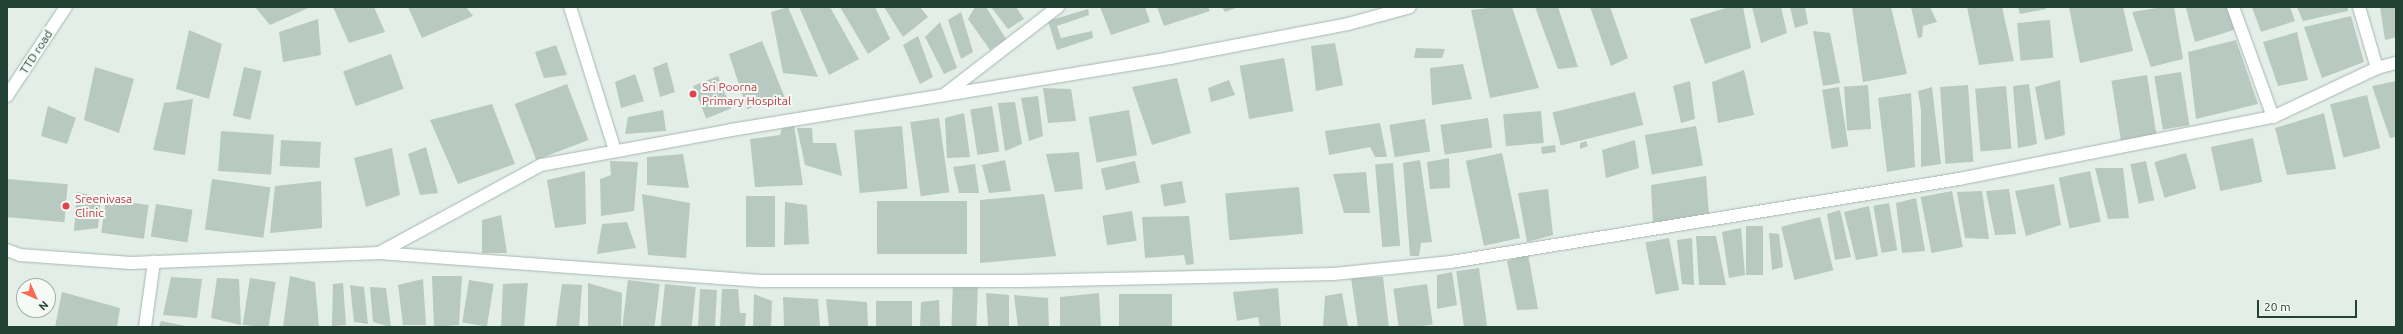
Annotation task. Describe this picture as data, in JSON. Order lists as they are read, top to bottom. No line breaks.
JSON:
{"streets":{"street":["TTD road"]},"places":["Sri Poorna Primary Hospital","Sreenivasa Clinic"],"scale_bar":"20 m","north":"bottom right"}
